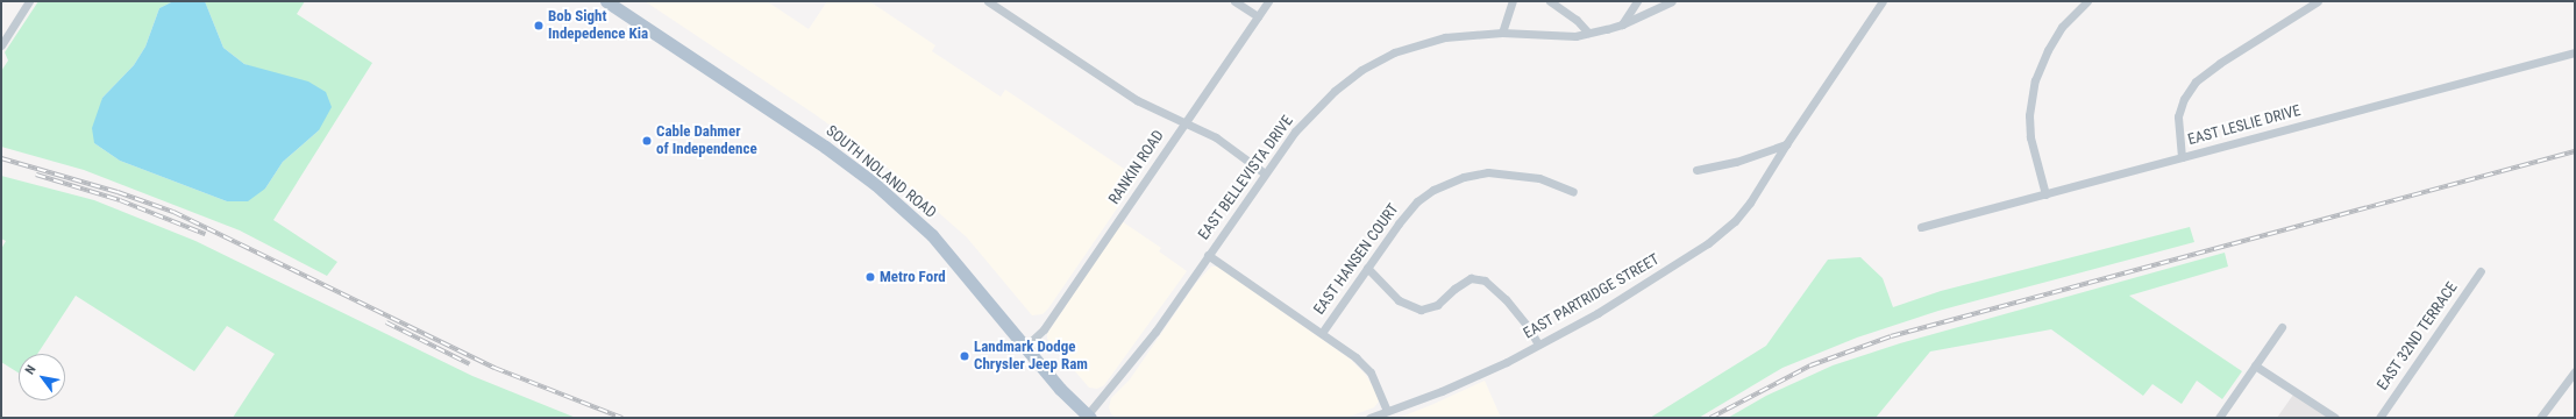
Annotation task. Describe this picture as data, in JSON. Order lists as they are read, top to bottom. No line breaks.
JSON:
{"streets":{"main road":["SOUTH NOLAND ROAD"],"street":["EAST LESLIE DRIVE","RANKIN ROAD","EAST BELLEVISTA DRIVE","EAST HANSEN COURT","EAST PARTRIDGE STREET","EAST 32ND TERRACE"]},"crossings":[["RANKIN ROAD","SOUTH NOLAND ROAD"],["SOUTH NOLAND ROAD","EAST BELLEVISTA DRIVE"]],"places":["Bob Sight Indepedence Kia","Cable Dahmer of Independence","Metro Ford","Landmark Dodge Chrysler Jeep Ram"],"north":"top left"}
